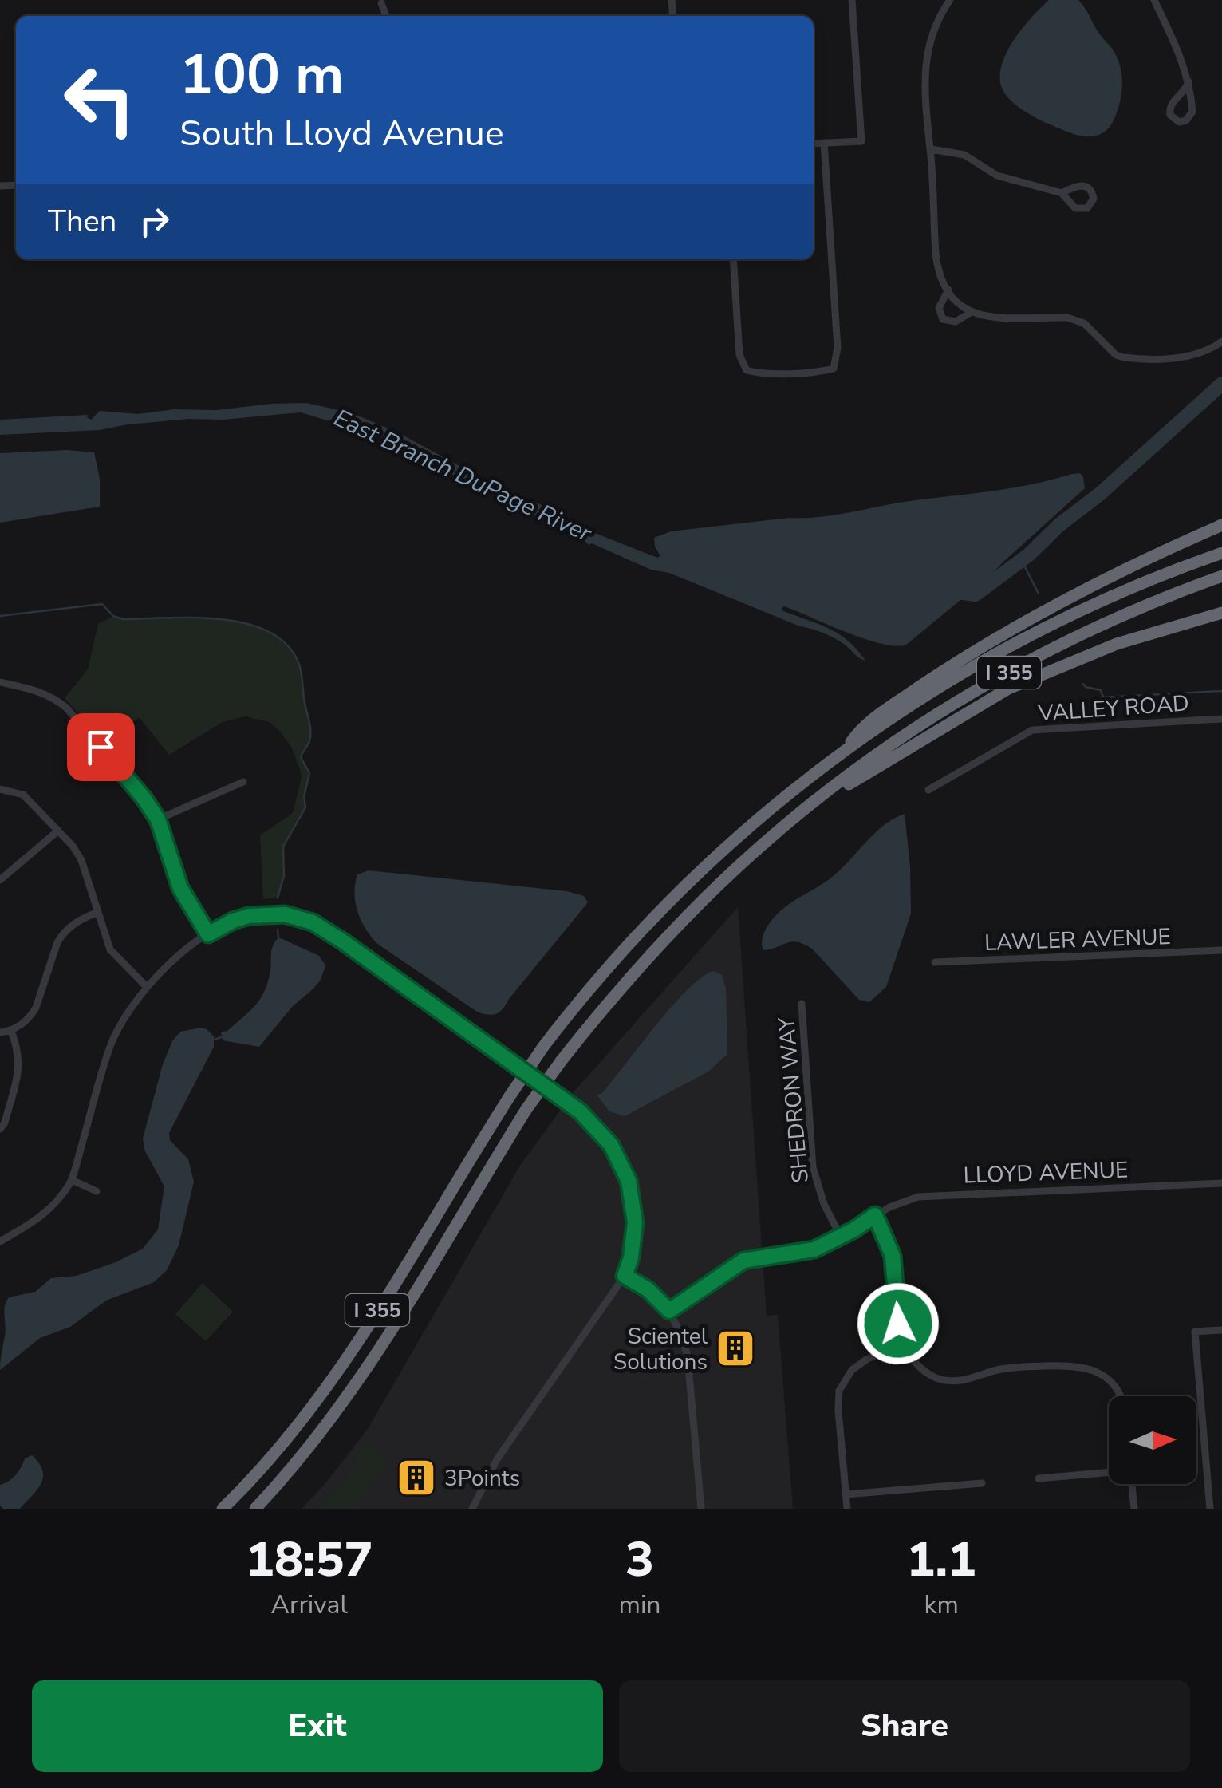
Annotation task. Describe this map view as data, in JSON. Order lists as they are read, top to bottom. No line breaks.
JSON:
{"streets":{"highway":["I 355"],"street":["VALLEY ROAD","LAWLER AVENUE","SHEDRON WAY","LLOYD AVENUE"]},"crossings":[["SHEDRON WAY","LLOYD AVENUE"]],"water":["East Branch DuPage River"],"places":{"building":["Scientel Solutions","3Points"]},"north":"right","page":{"turn":["100 m","South Lloyd Avenue"],"then":"Then","eta":["18:57","Arrival","3","min","1.1","km"],"buttons":["Exit","Share"]}}
